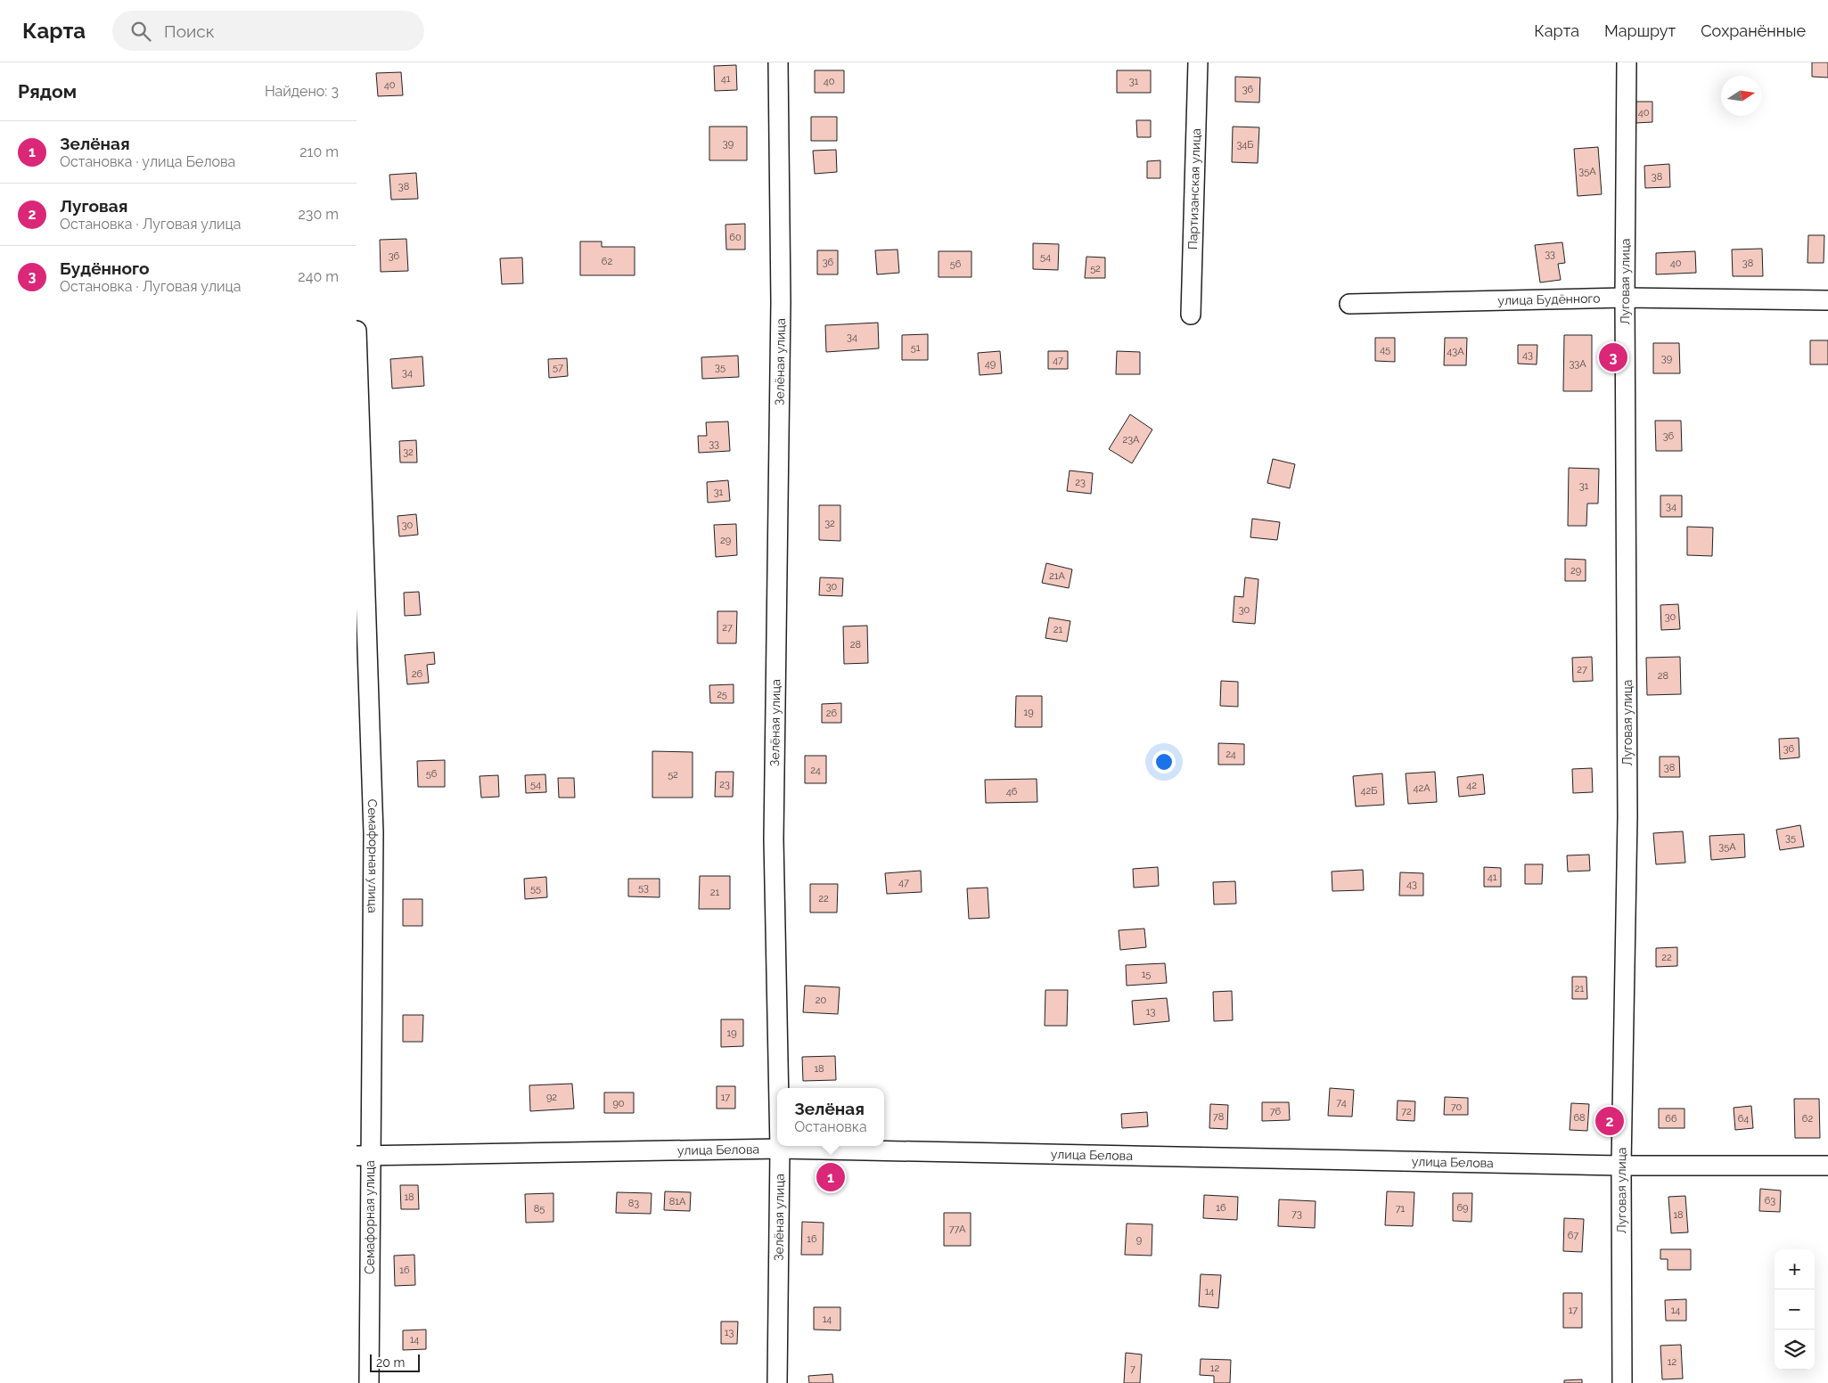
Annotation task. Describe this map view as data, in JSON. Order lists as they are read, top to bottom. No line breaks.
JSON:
{"streets":{"street":["Партизанская улица","Луговая улица","улица Будённого","Зелёная улица","Семафорная улица","улица Белова"]},"crossings":[["Луговая улица","улица Будённого"],["Луговая улица","улица Белова"],["Зелёная улица","улица Белова"],["Семафорная улица","улица Белова"]],"house_numbers":["41","40","31","40","36","40","39","34Б","35А","38","38","60","33","36","54","62","36","40","38","56","52","34","51","45","43А","43","39","47","49","33А","57","35","34","36","23А","33","32","23","31","31","34","32","30","29","29","21А","30","30","30","27","21","28","27","26","28","25","19","26","36","24","38","24","56","52","54","23","42","42А","42Б","46","35","35А","41","47","43","53","55","21","22","22","15","21","20","13","19","18","92","17","74","90","70","76","72","78","68","66","64","62","18","63","81А","83","16","69","85","71","73","18","77А","67","16","9","16","14","17","14","14","13","14","12","12","7"],"scale_bar":"20 m","north":"right","page":{"header":"Карта","search":"Поиск","nav":["Карта","Маршрут","Сохранённые"],"heading":["Рядом","Найдено: 3"],"list":[{"mark":"1","name":"Зелёная","note":"Остановка · улица Белова","value":"210 m"},{"mark":"2","name":"Луговая","note":"Остановка · Луговая улица","value":"230 m"},{"mark":"3","name":"Будённого","note":"Остановка · Луговая улица","value":"240 m"}],"pins":["3","2","1"],"popup":["Зелёная","Остановка"],"map_buttons":["+","−"],"scale":"20 m"}}
